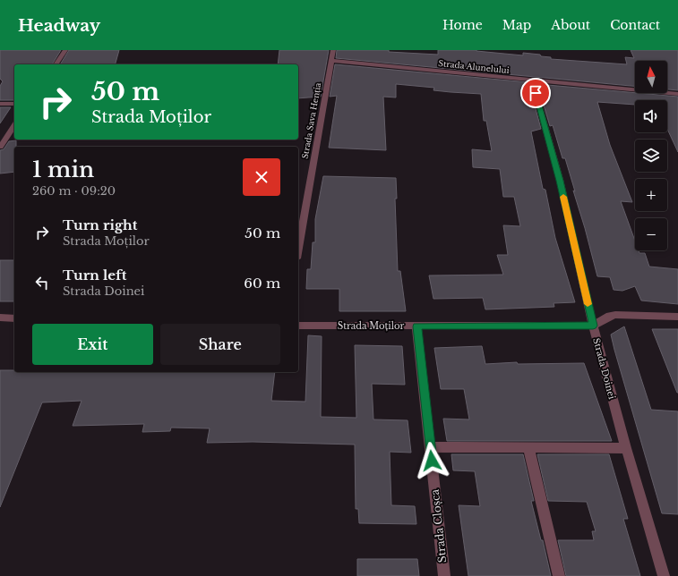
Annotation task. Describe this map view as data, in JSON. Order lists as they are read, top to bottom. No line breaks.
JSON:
{"streets":{"street":["Strada Alunelului","Strada Sava Henția","Strada Moților","Strada Doinei","Strada Cloșca"]},"crossings":[["Strada Alunelului","Strada Sava Henția"],["Strada Alunelului","Strada Doinei"],["Strada Moților","Strada Doinei"],["Strada Moților","Strada Cloșca"]],"north":"top","page":{"header":"Headway","nav":["Home","Map","About","Contact"],"map_buttons":["+","−"],"turn":["50 m","Strada Moților"],"heading":["1 min","260 m · 09:20"],"list":[{"name":"Turn right","note":"Strada Moților","value":"50 m"},{"name":"Turn left","note":"Strada Doinei","value":"60 m"}],"buttons":["Exit","Share"]}}
